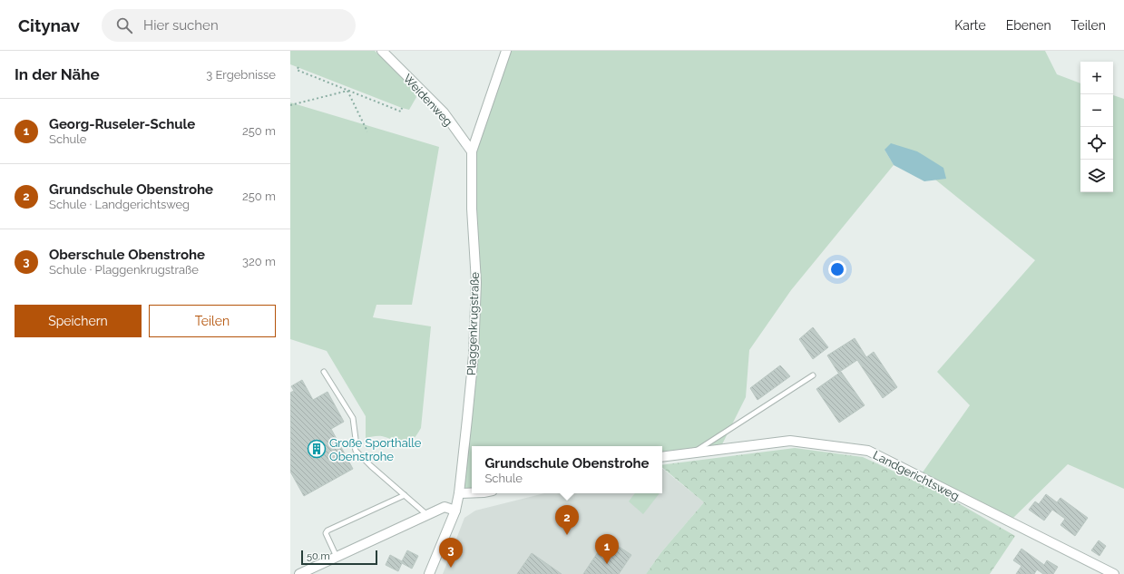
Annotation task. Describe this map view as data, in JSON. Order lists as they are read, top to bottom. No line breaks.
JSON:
{"streets":{"street":["Weidenweg","Plaggenkrugstraße","Landgerichtsweg"]},"crossings":[["Weidenweg","Plaggenkrugstraße"]],"places":{"building":["Große Sporthalle Obenstrohe"]},"scale_bar":"50 m","page":{"header":"Citynav","search":"Hier suchen","nav":["Karte","Ebenen","Teilen"],"heading":["In der Nähe","3 Ergebnisse"],"map_buttons":["+","−"],"list":[{"mark":"1","name":"Georg-Ruseler-Schule","note":"Schule","value":"250 m"},{"mark":"2","name":"Grundschule Obenstrohe","note":"Schule · Landgerichtsweg","value":"250 m"},{"mark":"3","name":"Oberschule Obenstrohe","note":"Schule · Plaggenkrugstraße","value":"320 m"}],"buttons":["Speichern","Teilen"],"popup":["Grundschule Obenstrohe","Schule"],"pins":["2","1","3"],"scale":"50 m"}}
